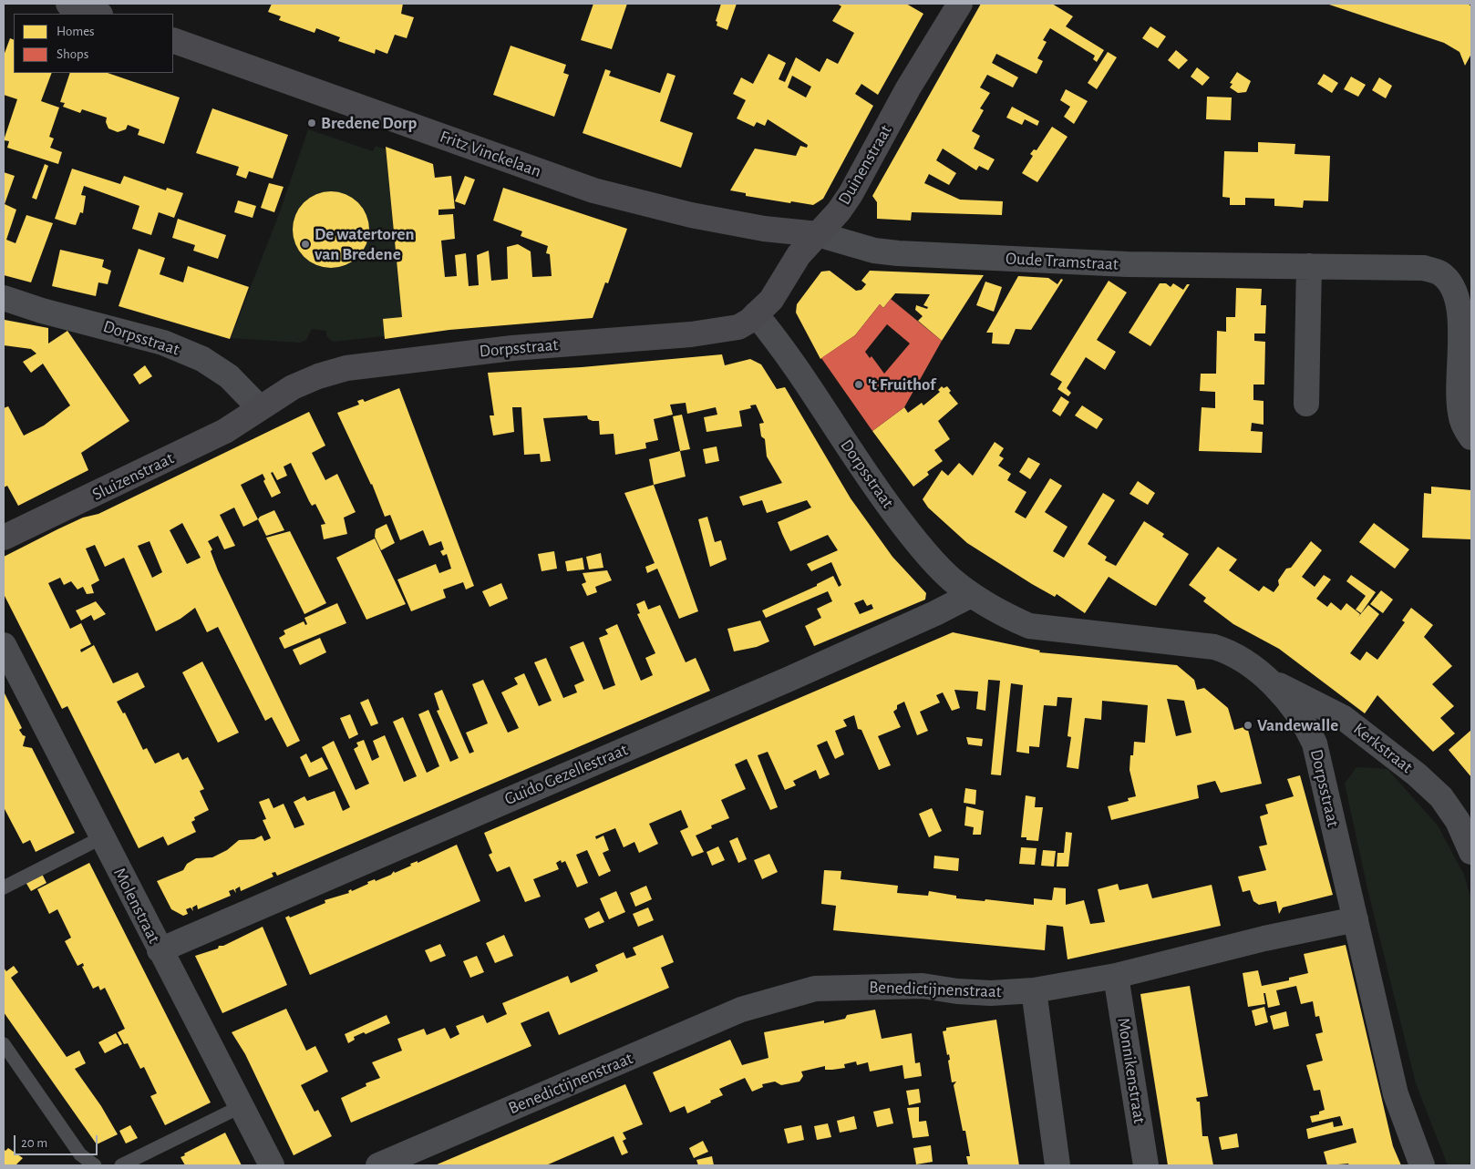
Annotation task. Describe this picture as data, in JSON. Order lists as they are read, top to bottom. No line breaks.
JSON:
{"streets":{"street":["Fritz Vinckelaan","Duinenstraat","Oude Tramstraat","Dorpsstraat","Sluizenstraat","Kerkstraat","Guido Gezellestraat","Molenstraat","Benedictijnenstraat","Monnikenstraat"]},"crossings":[["Fritz Vinckelaan","Duinenstraat"],["Fritz Vinckelaan","Oude Tramstraat"],["Duinenstraat","Oude Tramstraat"],["Duinenstraat","Dorpsstraat"],["Dorpsstraat","Sluizenstraat"],["Dorpsstraat","Kerkstraat"],["Dorpsstraat","Guido Gezellestraat"],["Dorpsstraat","Benedictijnenstraat"],["Guido Gezellestraat","Molenstraat"],["Benedictijnenstraat","Monnikenstraat"]],"places":["Bredene Dorp","De watertoren van Bredene","'t Fruithof","Vandewalle"],"legend":["Homes","Shops"],"scale_bar":"20 m"}
